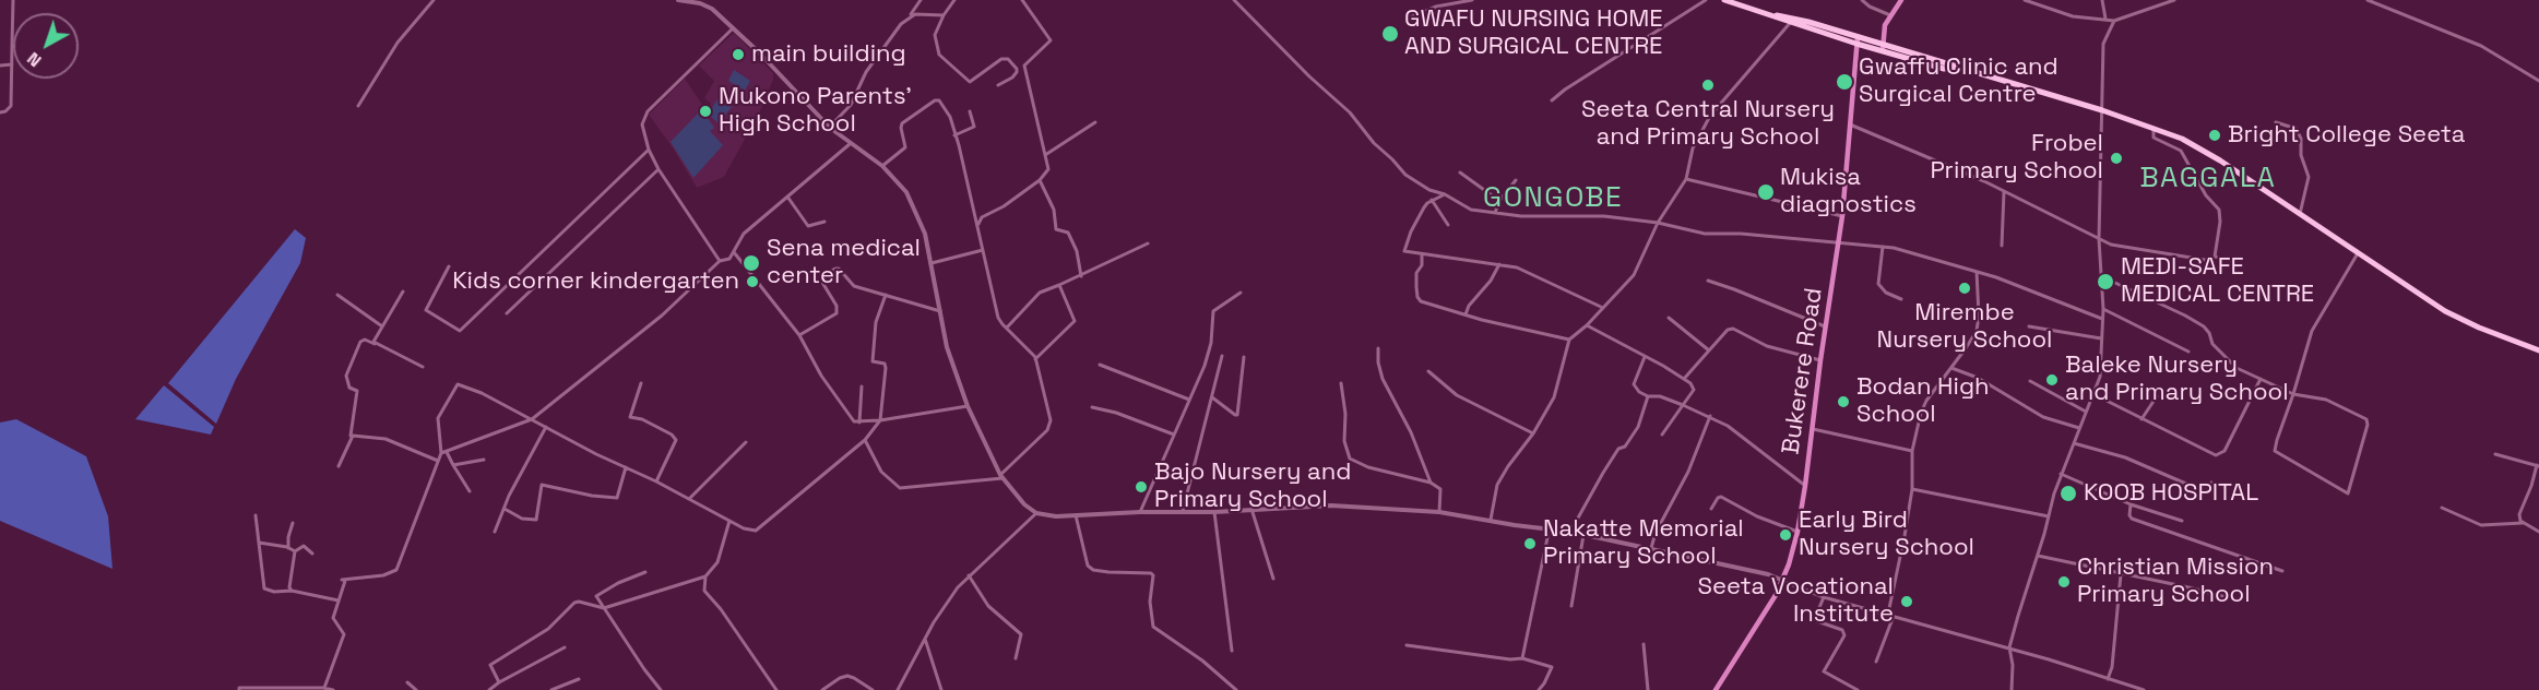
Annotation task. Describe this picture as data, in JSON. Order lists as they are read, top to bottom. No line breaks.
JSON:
{"streets":{"main road":["Bukerere Road"]},"districts":["BAGGALA","GONGOBE"],"places":["GWAFU NURSING HOME AND SURGICAL CENTRE","main building","Gwaffu Clinic and Surgical Centre","Seeta Central Nursery and Primary School","Mukono Parents' High School","Bright College Seeta","Frobel Primary School","Mukisa diagnostics","Sena medical center","Kids corner kindergarten","MEDI-SAFE MEDICAL CENTRE","Mirembe Nursery School","Baleke Nursery and Primary School","Bodan High School","Bajo Nursery and Primary School","KOOB HOSPITAL","Early Bird Nursery School","Nakatte Memorial Primary School","Christian Mission Primary School","Seeta Vocational Institute"],"north":"bottom left"}
